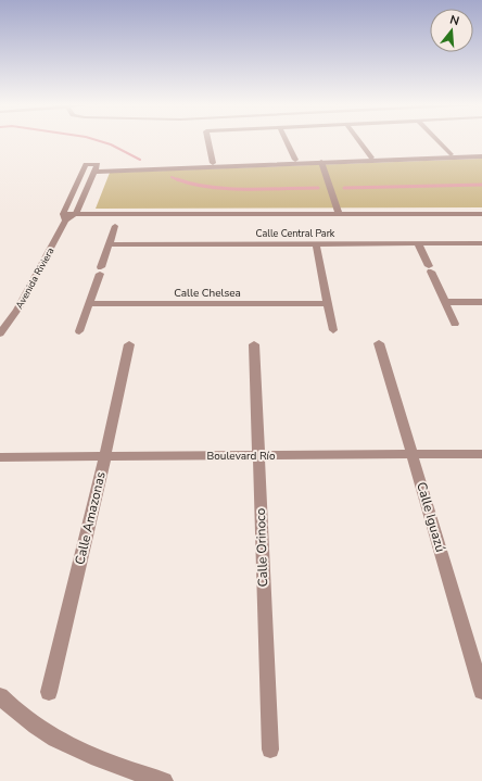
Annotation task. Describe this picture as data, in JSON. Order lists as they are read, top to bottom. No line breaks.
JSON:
{"streets":{"street":["Calle Central Park","Avenida Riviera","Calle Chelsea","Boulevard Río","Calle Iguazú","Calle Amazonas","Calle Orinoco"]},"crossings":[["Boulevard Río","Calle Iguazú"],["Boulevard Río","Calle Amazonas"],["Boulevard Río","Calle Orinoco"]],"north":"top"}
